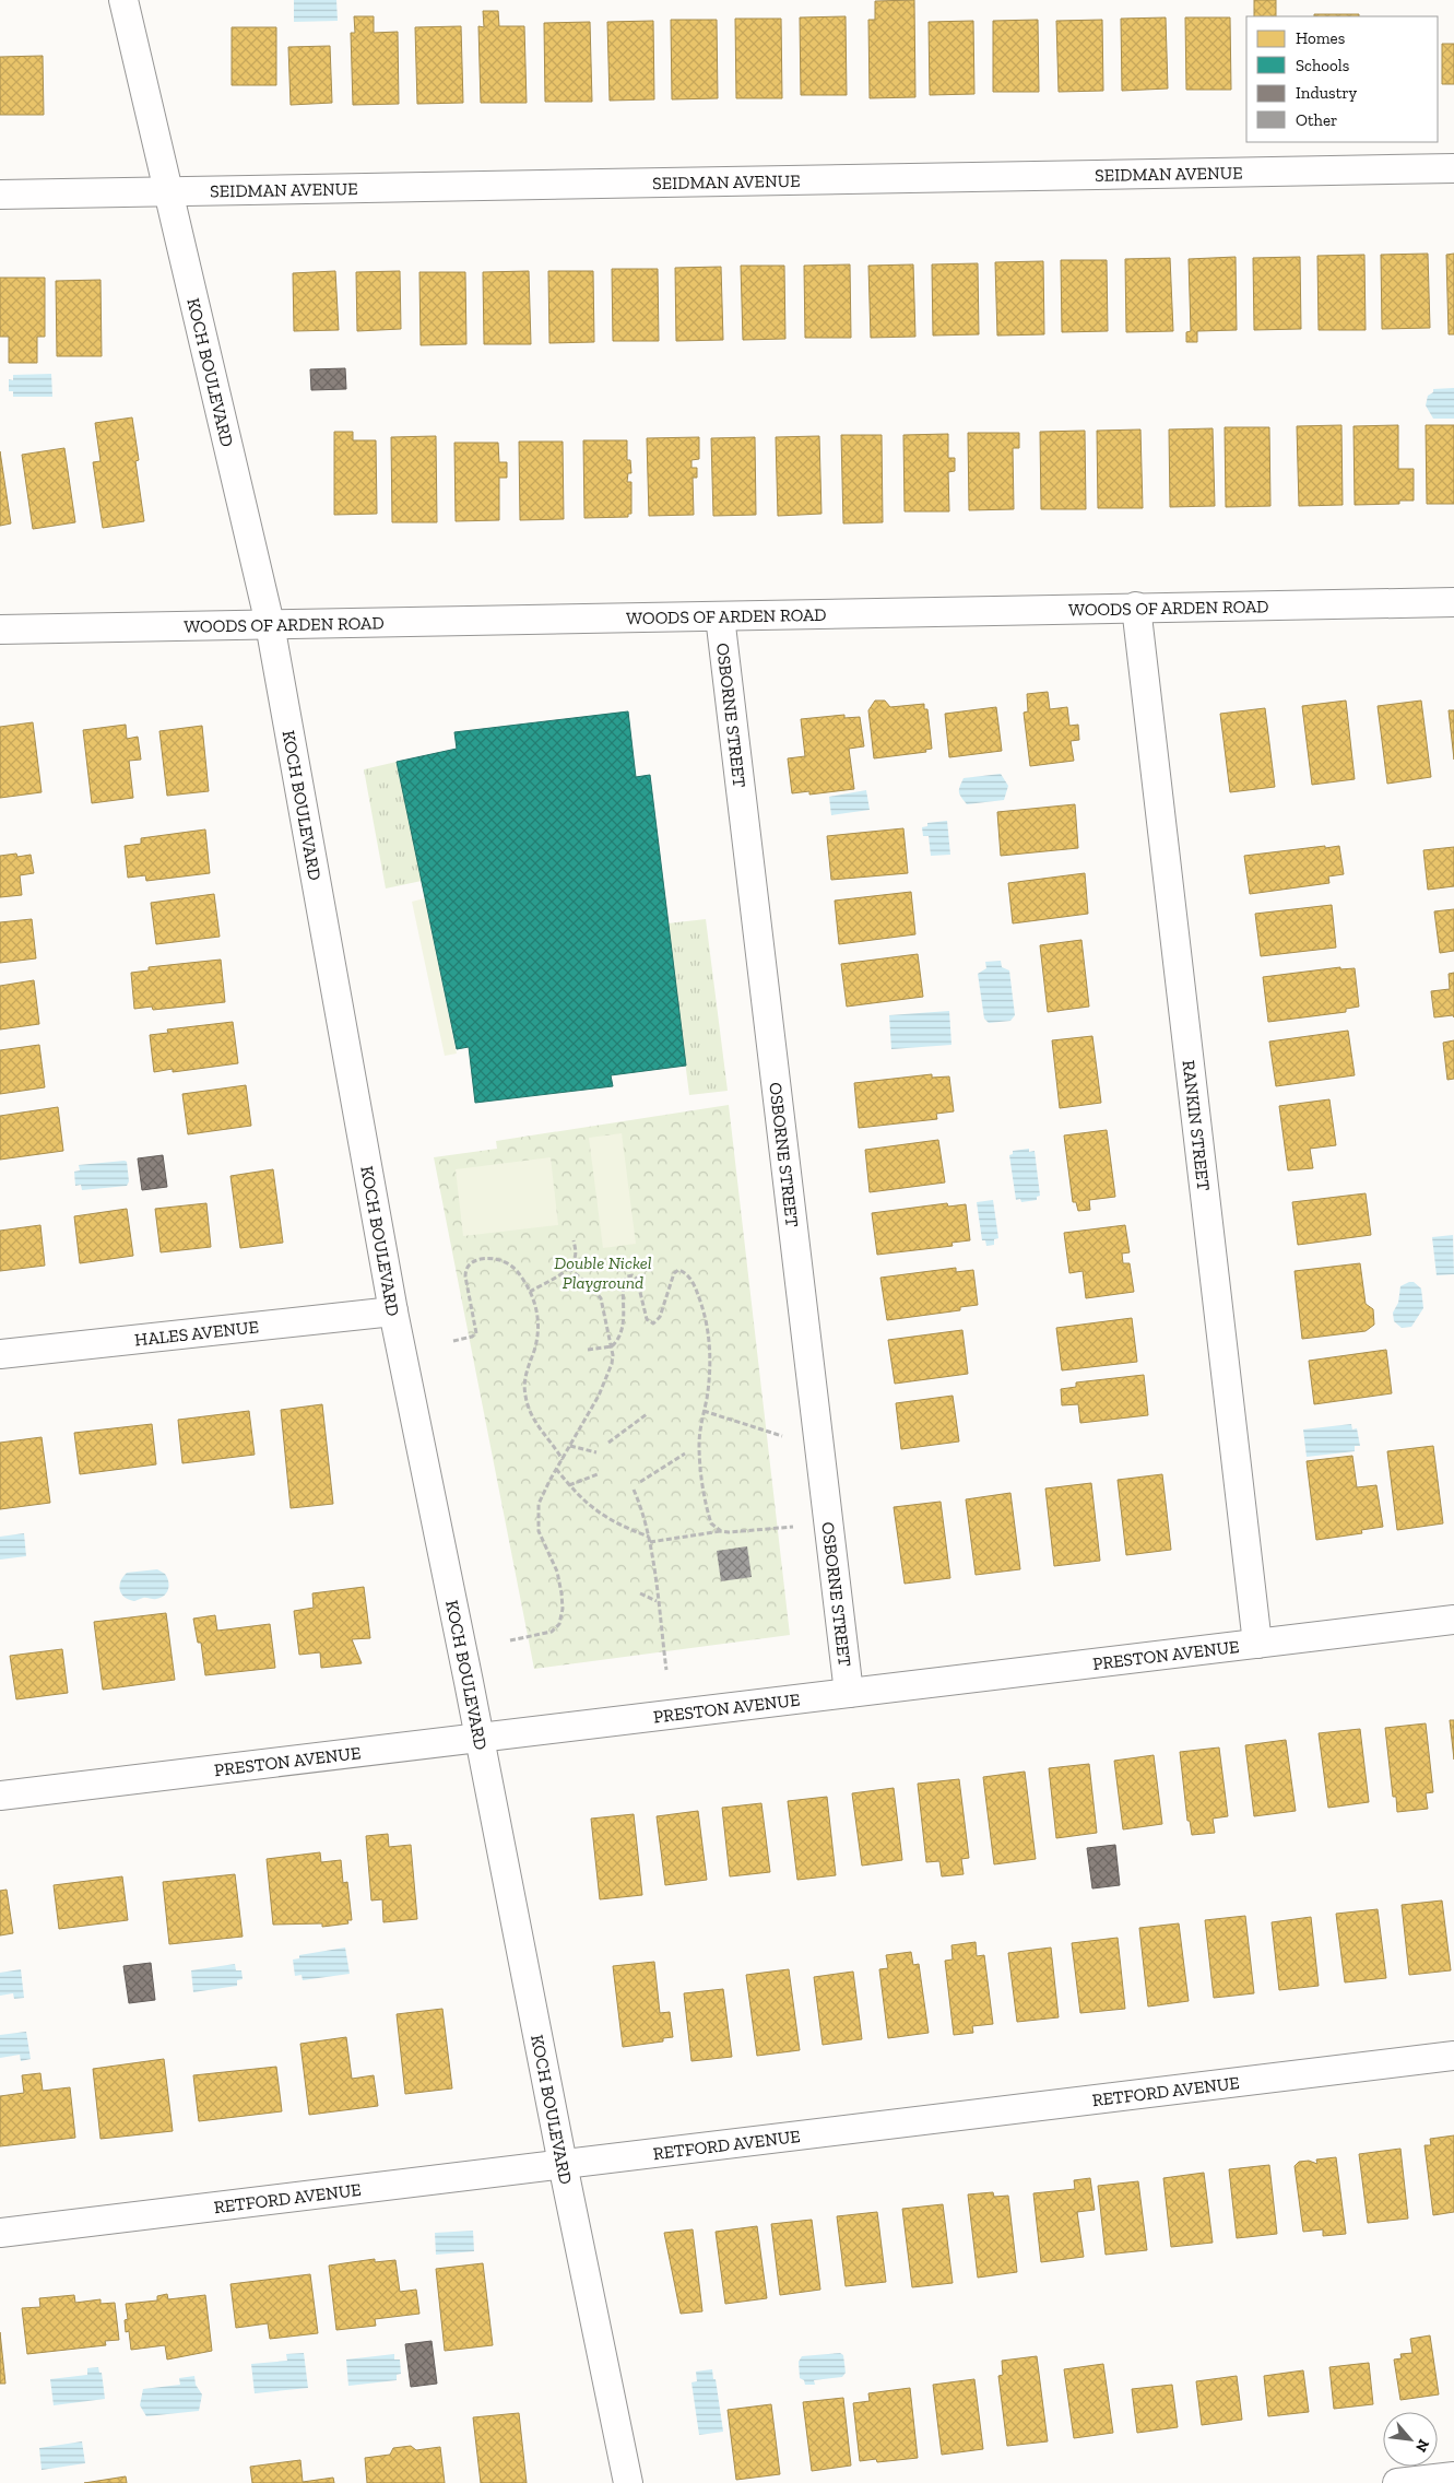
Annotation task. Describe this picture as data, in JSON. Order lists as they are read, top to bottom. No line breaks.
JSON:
{"streets":{"street":["SEIDMAN AVENUE","KOCH BOULEVARD","WOODS OF ARDEN ROAD","OSBORNE STREET","RANKIN STREET","HALES AVENUE","PRESTON AVENUE","RETFORD AVENUE"]},"crossings":[["SEIDMAN AVENUE","KOCH BOULEVARD"],["KOCH BOULEVARD","WOODS OF ARDEN ROAD"],["KOCH BOULEVARD","HALES AVENUE"],["KOCH BOULEVARD","PRESTON AVENUE"],["KOCH BOULEVARD","RETFORD AVENUE"],["WOODS OF ARDEN ROAD","OSBORNE STREET"],["WOODS OF ARDEN ROAD","RANKIN STREET"],["OSBORNE STREET","PRESTON AVENUE"],["RANKIN STREET","PRESTON AVENUE"]],"parks":["Double Nickel Playground"],"legend":["Homes","Schools","Industry","Other"],"north":"bottom right"}
